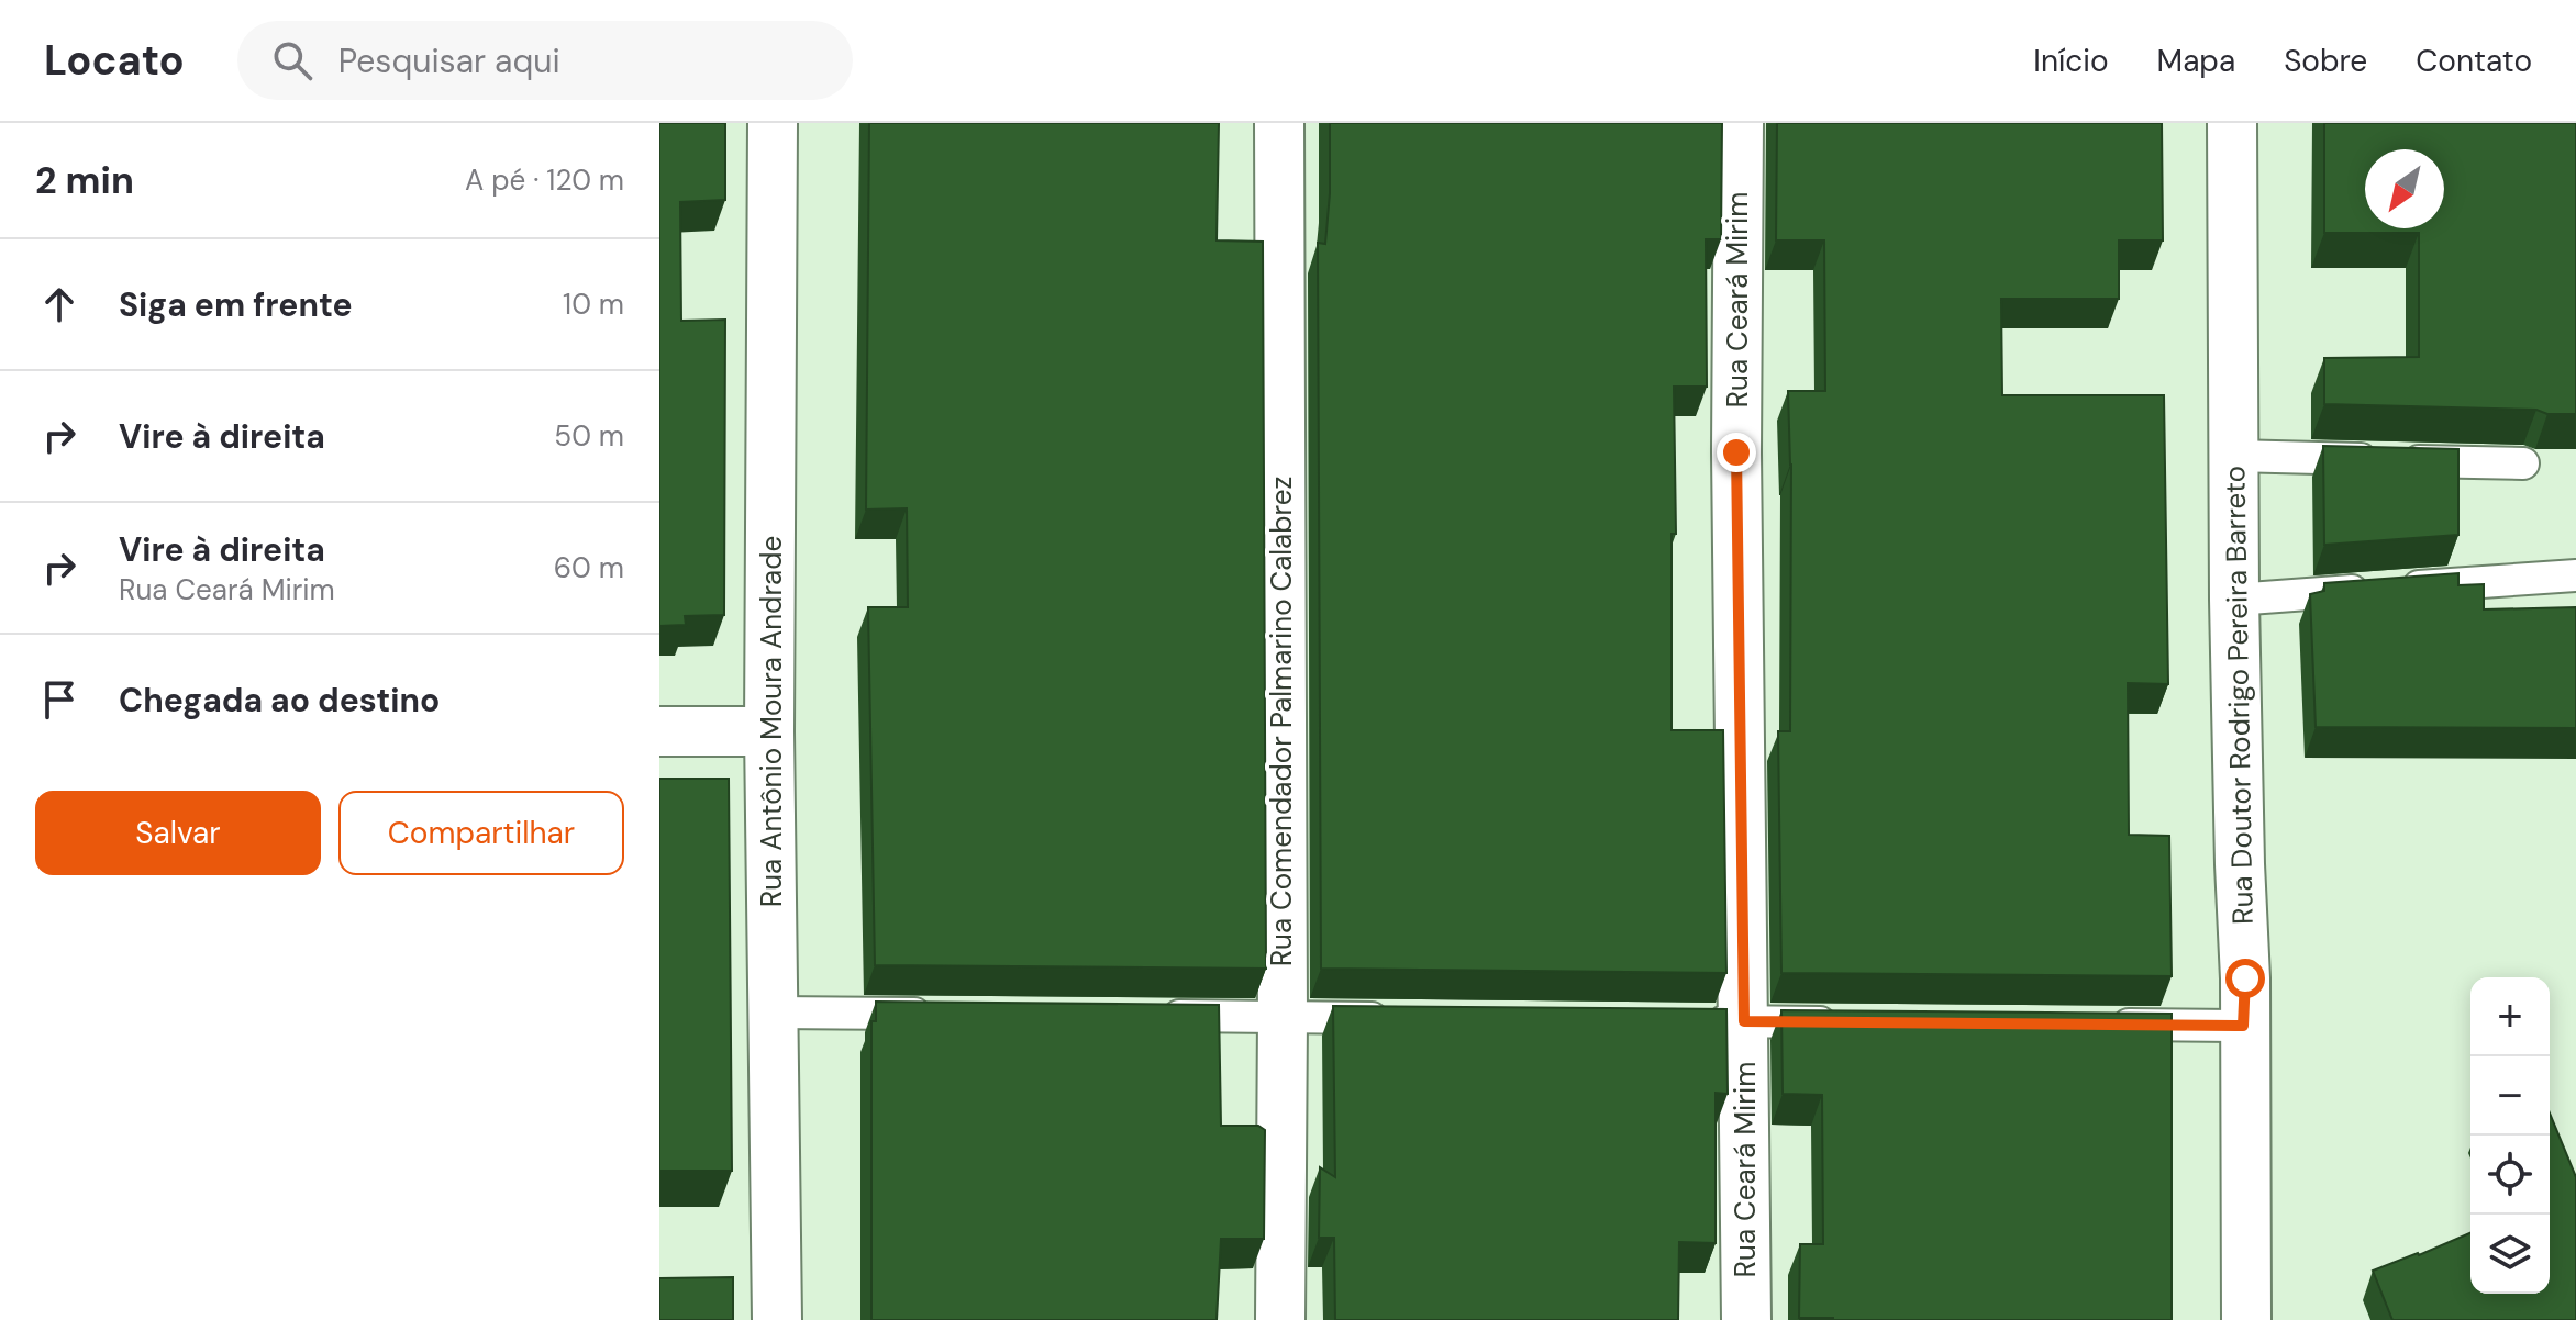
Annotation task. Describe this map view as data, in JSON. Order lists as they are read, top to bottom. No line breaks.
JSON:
{"streets":{"street":["Rua Ceará Mirim","Rua Doutor Rodrigo Pereira Barreto","Rua Antônio Moura Andrade","Rua Comendador Palmarino Calabrez"]},"north":"bottom left","page":{"header":"Locato","search":"Pesquisar aqui","nav":["Início","Mapa","Sobre","Contato"],"heading":["2 min","A pé · 120 m"],"list":[["Siga em frente","10 m"],["Vire à direita","50 m"],["Vire à direita","Rua Ceará Mirim","60 m"],"Chegada ao destino"],"buttons":["Salvar","Compartilhar"],"map_buttons":["+","−"]}}
